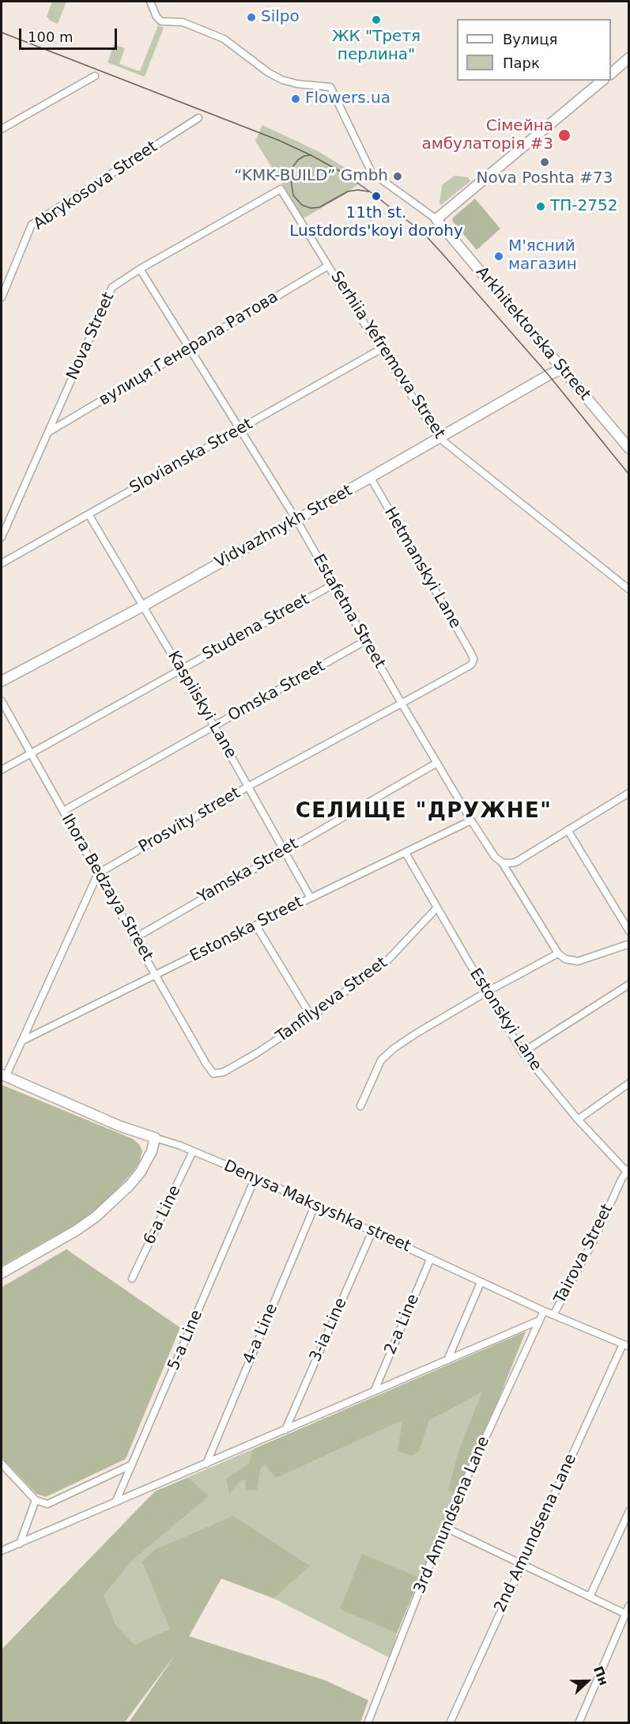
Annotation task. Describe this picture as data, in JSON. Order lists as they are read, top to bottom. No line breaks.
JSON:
{"streets":{"street":["Abrykosova Street","Arkhitektorska Street","Nova Street","вулиця Генерала Ратова","Serhiia Yefremova Street","Slovianska Street","Vidvazhnykh Street","Hetmanskyi Lane","Estafetna Street","Studena Street","Omska Street","Kaspiiskyi Lane","Prosvity street","Yamska Street","Ihora Bedzaya Street","Estonska Street","Tanfilyeva Street","Estonskyi Lane","Denysa Maksyshka street","6-a Line","Tairova Street","2-a Line","3-ia Line","4-a Line","5-a Line","3rd Amundsena Lane","2nd Amundsena Lane"]},"crossings":[["Arkhitektorska Street","Vidvazhnykh Street"],["Nova Street","вулиця Генерала Ратова"],["Nova Street","Serhiia Yefremova Street"],["Nova Street","Estafetna Street"],["вулиця Генерала Ратова","Serhiia Yefremova Street"],["вулиця Генерала Ратова","Estafetna Street"],["Serhiia Yefremova Street","Slovianska Street"],["Serhiia Yefremova Street","Vidvazhnykh Street"],["Slovianska Street","Estafetna Street"],["Slovianska Street","Kaspiiskyi Lane"],["Vidvazhnykh Street","Hetmanskyi Lane"],["Vidvazhnykh Street","Estafetna Street"],["Vidvazhnykh Street","Kaspiiskyi Lane"],["Hetmanskyi Lane","Prosvity street"],["Estafetna Street","Studena Street"],["Estafetna Street","Omska Street"],["Estafetna Street","Prosvity street"],["Estafetna Street","Yamska Street"],["Estafetna Street","Estonska Street"],["Studena Street","Kaspiiskyi Lane"],["Studena Street","Ihora Bedzaya Street"],["Omska Street","Kaspiiskyi Lane"],["Omska Street","Ihora Bedzaya Street"],["Kaspiiskyi Lane","Prosvity street"],["Kaspiiskyi Lane","Yamska Street"],["Kaspiiskyi Lane","Estonska Street"],["Prosvity street","Ihora Bedzaya Street"],["Yamska Street","Ihora Bedzaya Street"],["Ihora Bedzaya Street","Estonska Street"],["Ihora Bedzaya Street","Tanfilyeva Street"],["Estonska Street","Estonskyi Lane"],["Tanfilyeva Street","Estonskyi Lane"],["Estonskyi Lane","Tairova Street"],["Denysa Maksyshka street","6-a Line"],["Denysa Maksyshka street","Tairova Street"],["Denysa Maksyshka street","2-a Line"],["Denysa Maksyshka street","3-ia Line"],["Denysa Maksyshka street","4-a Line"],["Denysa Maksyshka street","5-a Line"],["Denysa Maksyshka street","3rd Amundsena Lane"],["Denysa Maksyshka street","2nd Amundsena Lane"]],"districts":["СЕЛИЩЕ \"ДРУЖНЕ\""],"places":["Silpo","ЖК \"Третя перлина\"","Flowers.ua","Сімейна амбулаторія #3","Nova Poshta #73","“KMK-BUILD” Gmbh","11th st. Lustdords'koyi dorohy","ТП-2752","М'ясний магазин"],"legend":["Вулиця","Парк"],"scale_bar":"100 m","north":"right"}
